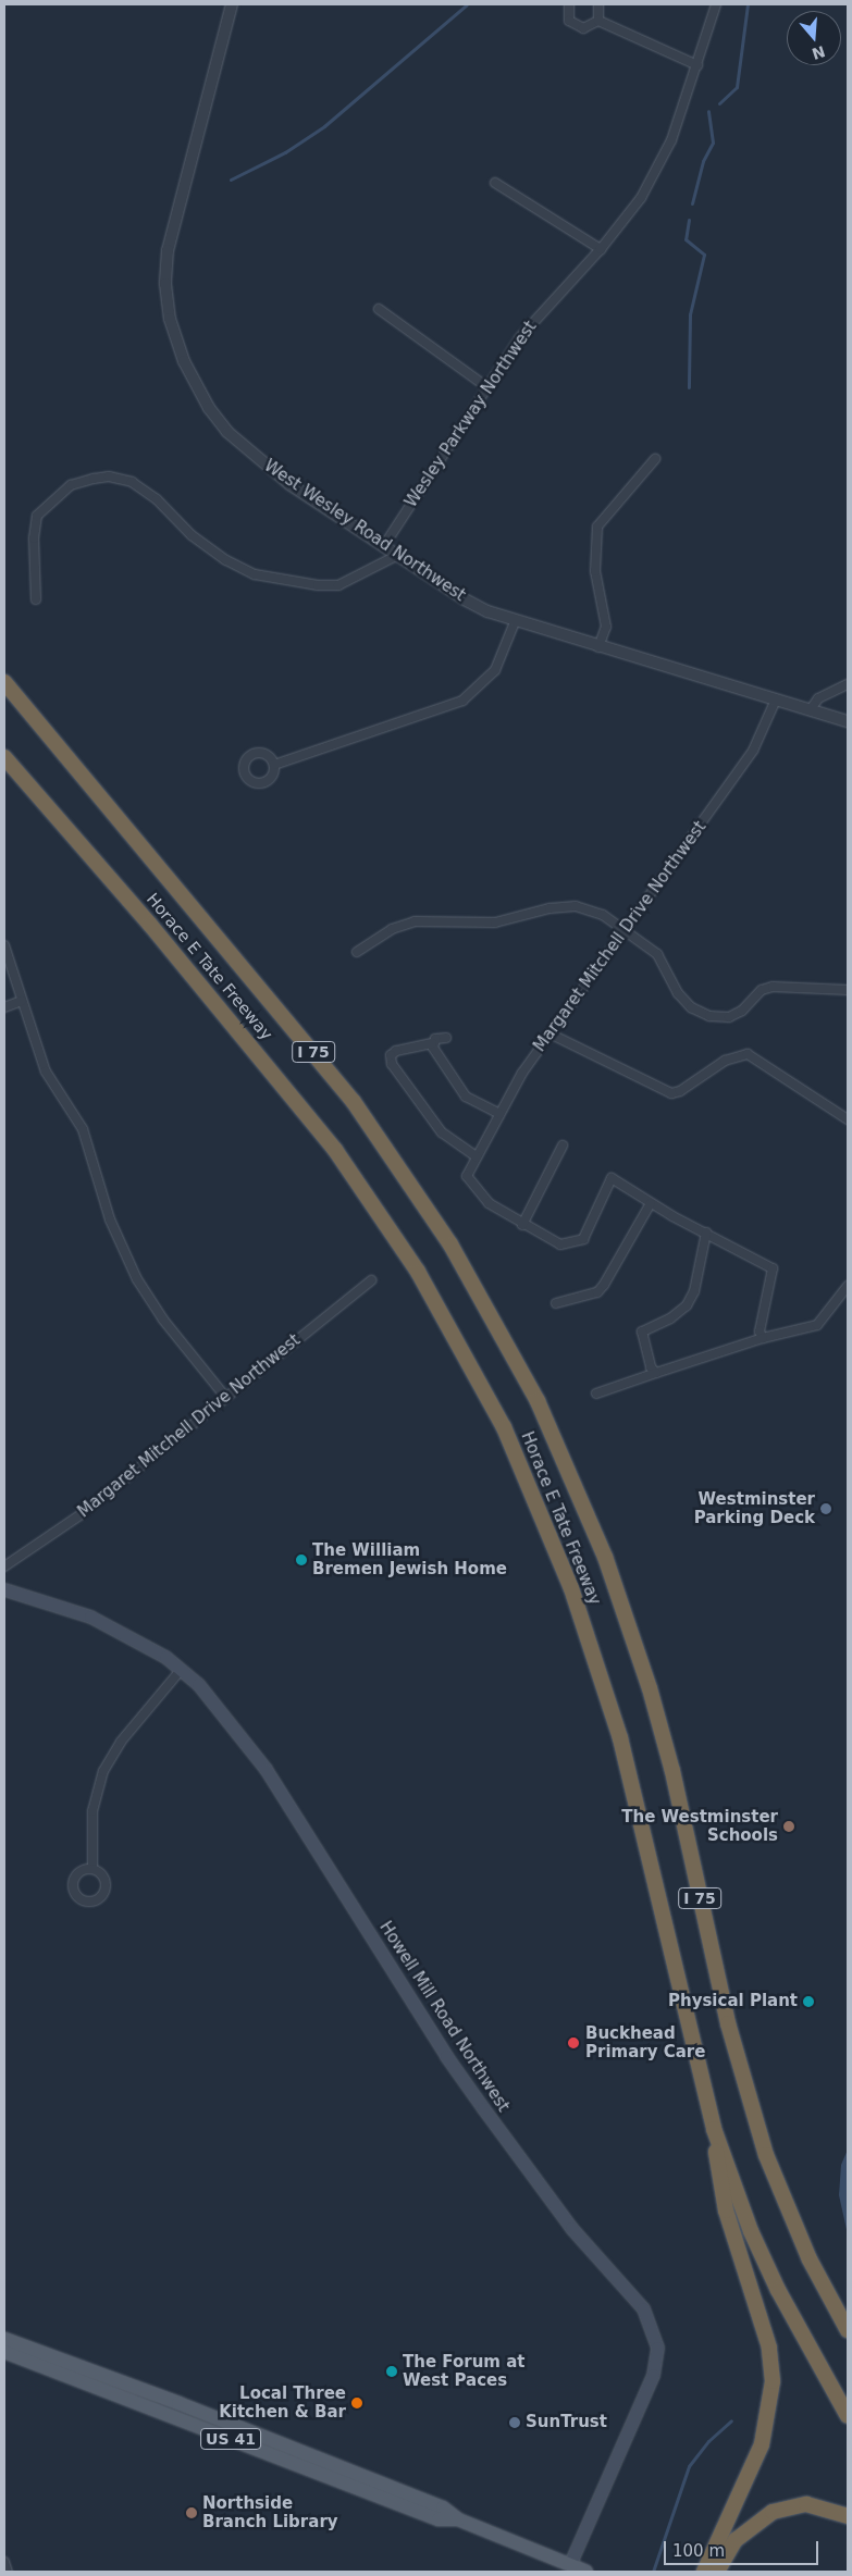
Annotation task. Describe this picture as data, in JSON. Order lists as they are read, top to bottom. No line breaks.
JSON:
{"streets":{"highway":["Horace E Tate Freeway","I 75"],"main road":["Howell Mill Road Northwest","US 41"],"street":["Wesley Parkway Northwest","West Wesley Road Northwest","Margaret Mitchell Drive Northwest"]},"crossings":[["Wesley Parkway Northwest","West Wesley Road Northwest"],["West Wesley Road Northwest","Margaret Mitchell Drive Northwest"],["Howell Mill Road Northwest","US 41"]],"places":["Westminster Parking Deck","The William Bremen Jewish Home","The Westminster Schools","Physical Plant","Buckhead Primary Care","The Forum at West Paces","Local Three Kitchen & Bar","SunTrust","Northside Branch Library"],"scale_bar":"100 m","north":"bottom"}
